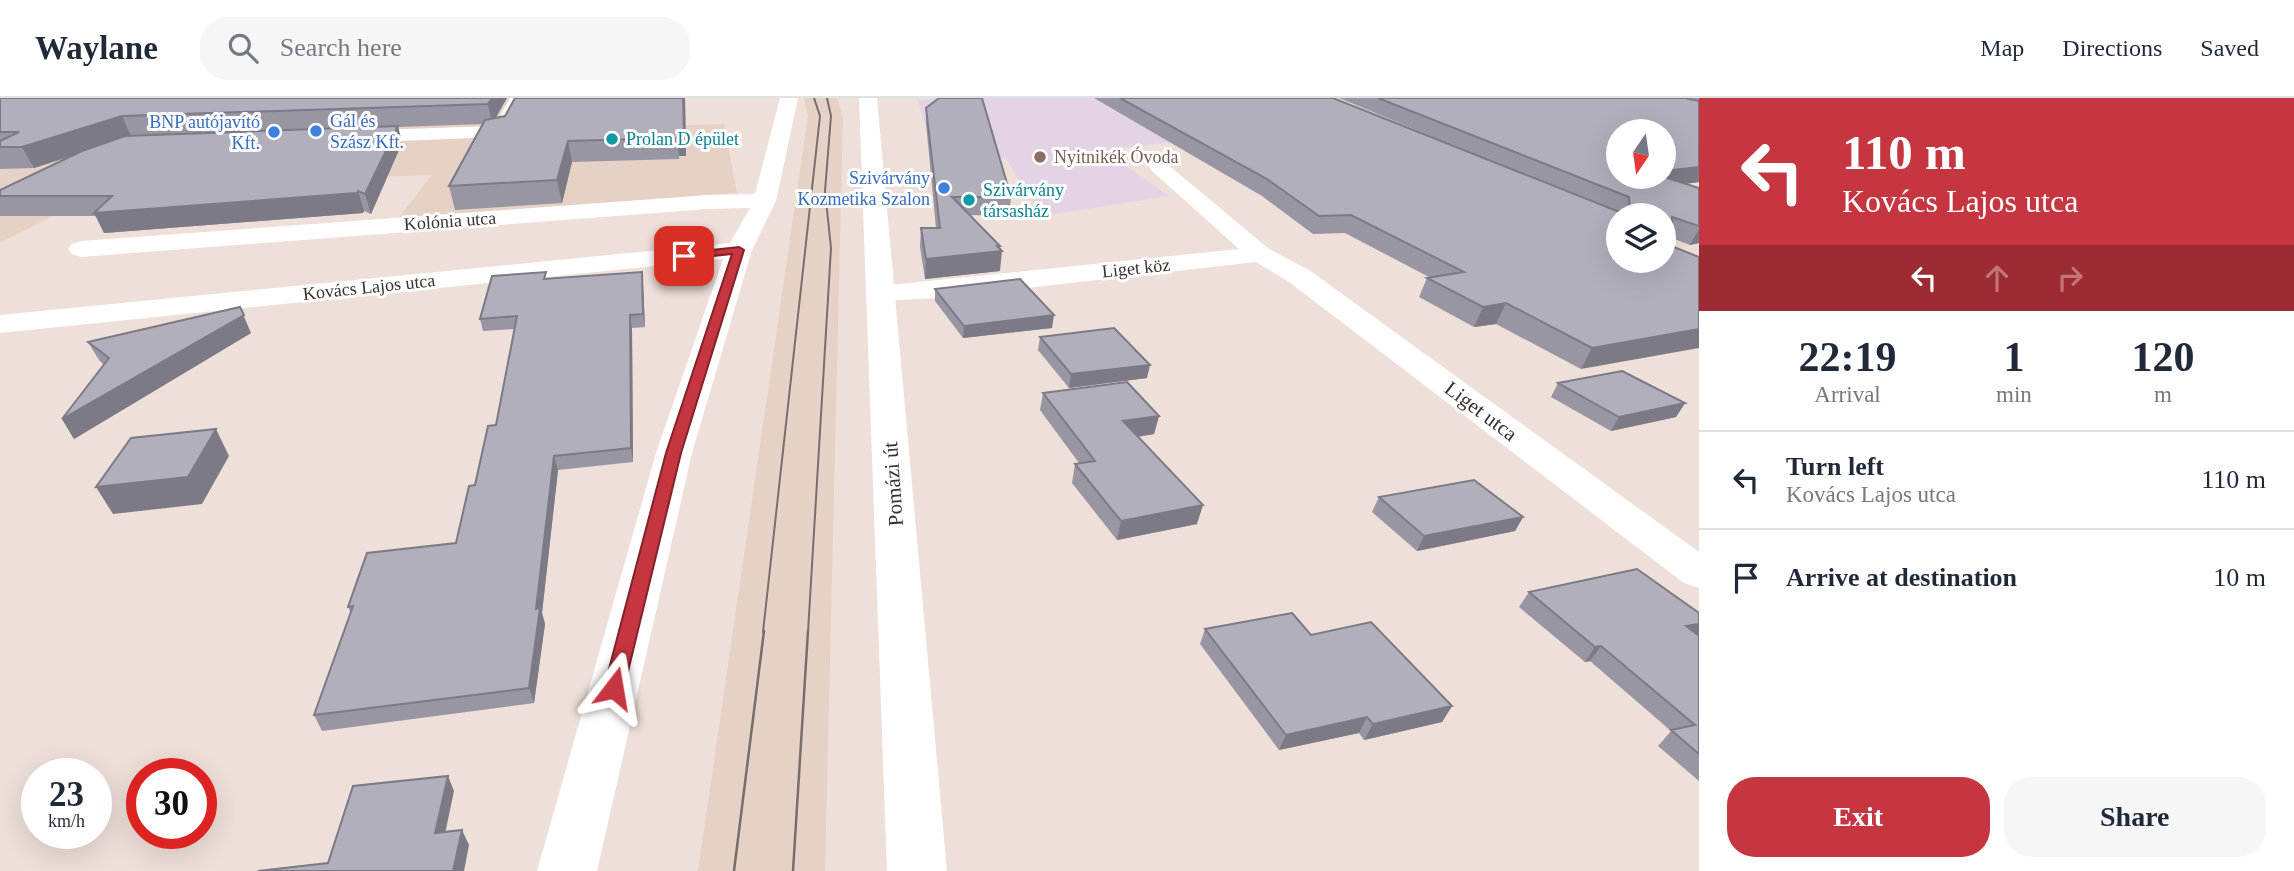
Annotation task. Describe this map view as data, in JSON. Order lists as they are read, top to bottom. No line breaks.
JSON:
{"streets":{"street":["Kolónia utca","Liget köz","Kovács Lajos utca","Liget utca","Pomázi út"]},"crossings":[["Liget köz","Liget utca"],["Liget köz","Pomázi út"]],"places":["Gál és Szász Kft.","BNP autójavító Kft.","Prolan D épület","Nyitnikék Óvoda","Szivárvány Kozmetika Szalon","Szivárvány társasház"],"north":"bottom","page":{"header":"Waylane","search":"Search here","nav":["Map","Directions","Saved"],"turn":["110 m","Kovács Lajos utca"],"eta":["22:19","Arrival","1","min","120","m"],"list":[{"name":"Turn left","note":"Kovács Lajos utca","value":"110 m"},{"name":"Arrive at destination","value":"10 m"}],"speed":"23 km/h","limit":"30","buttons":["Exit","Share"]}}
